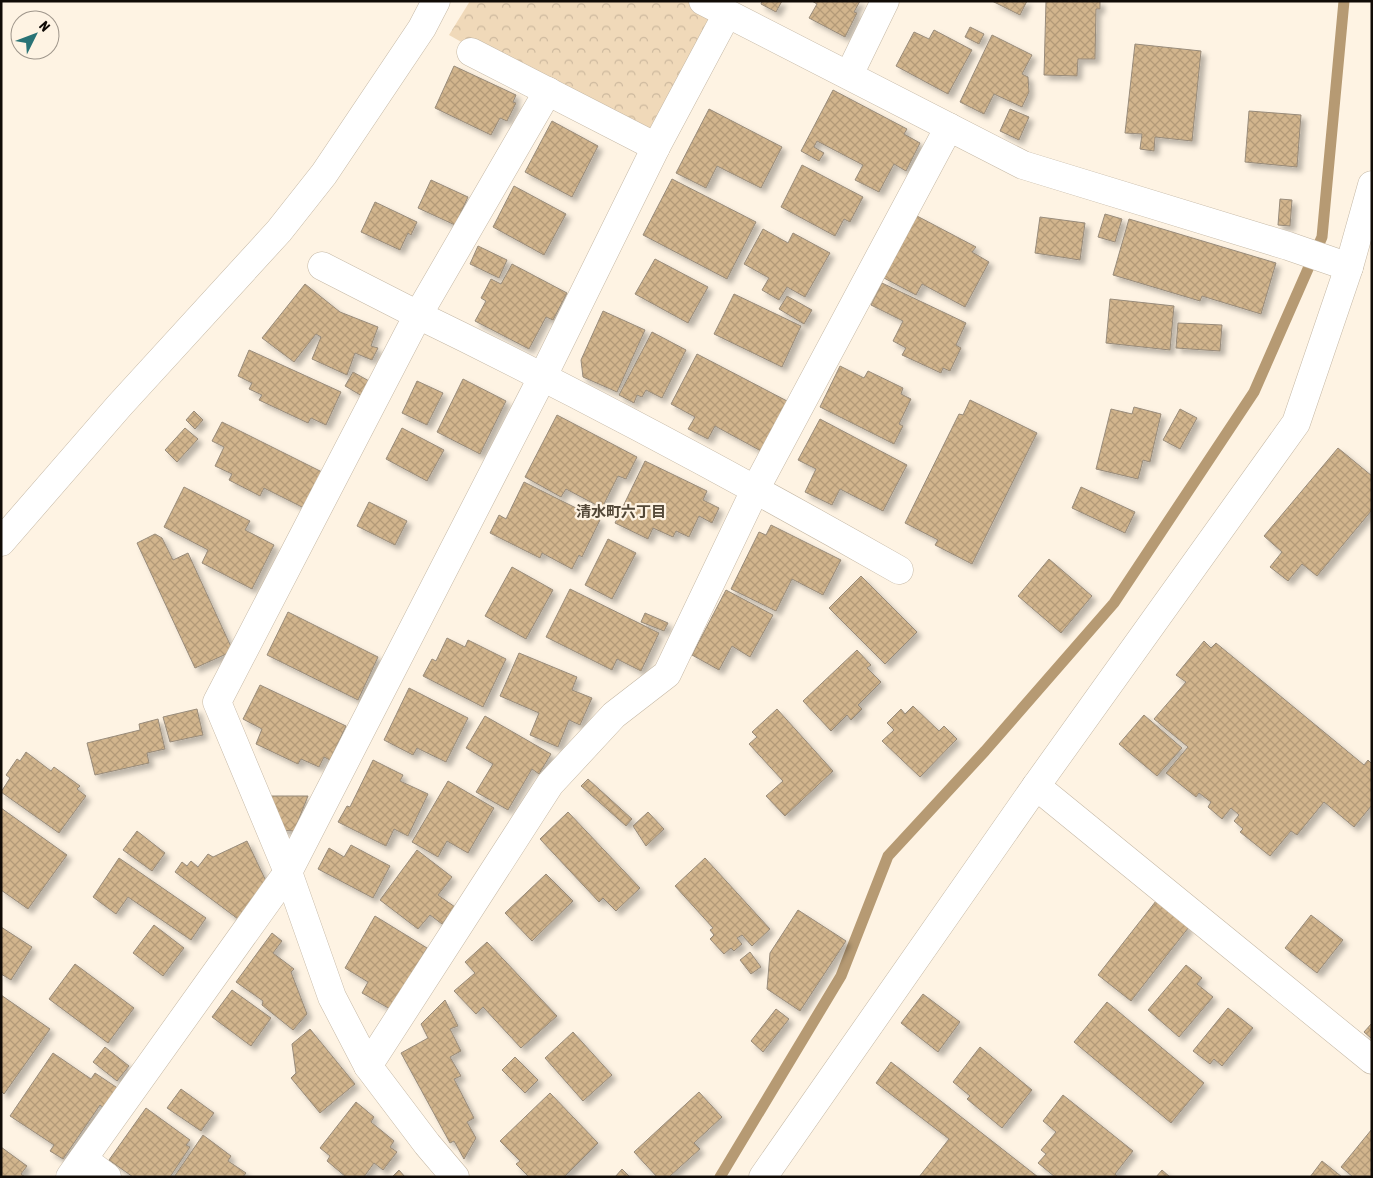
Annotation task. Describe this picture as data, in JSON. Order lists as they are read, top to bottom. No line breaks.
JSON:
{"districts":["清水町六丁目"],"north":"top right"}
